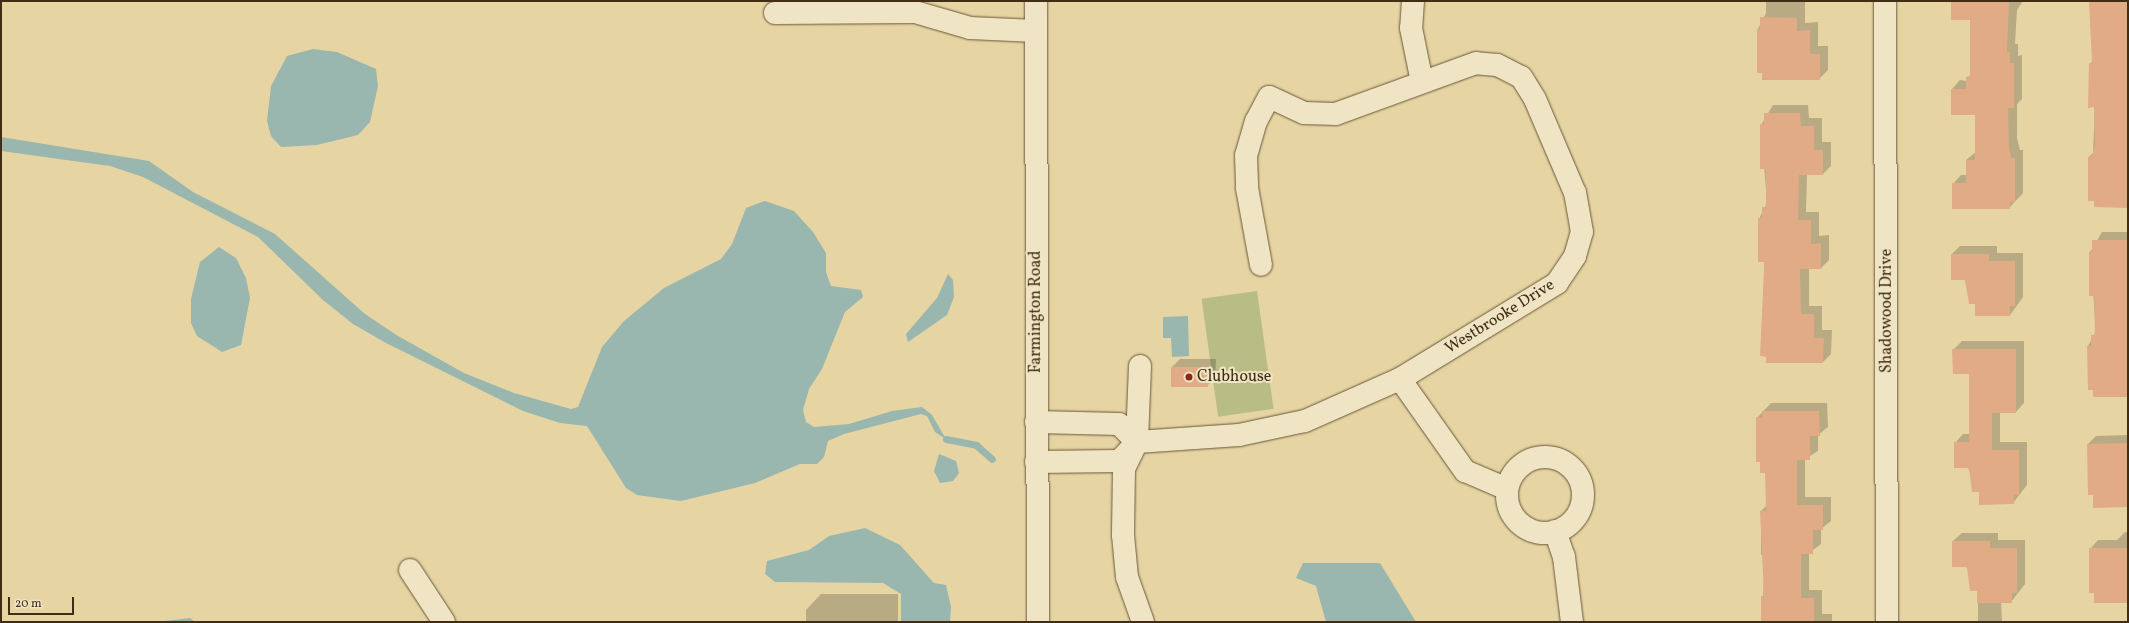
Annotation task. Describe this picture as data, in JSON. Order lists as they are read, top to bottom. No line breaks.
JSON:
{"streets":{"street":["Shadowood Drive","Farmington Road","Westbrooke Drive"]},"places":["Clubhouse"],"scale_bar":"20 m"}
